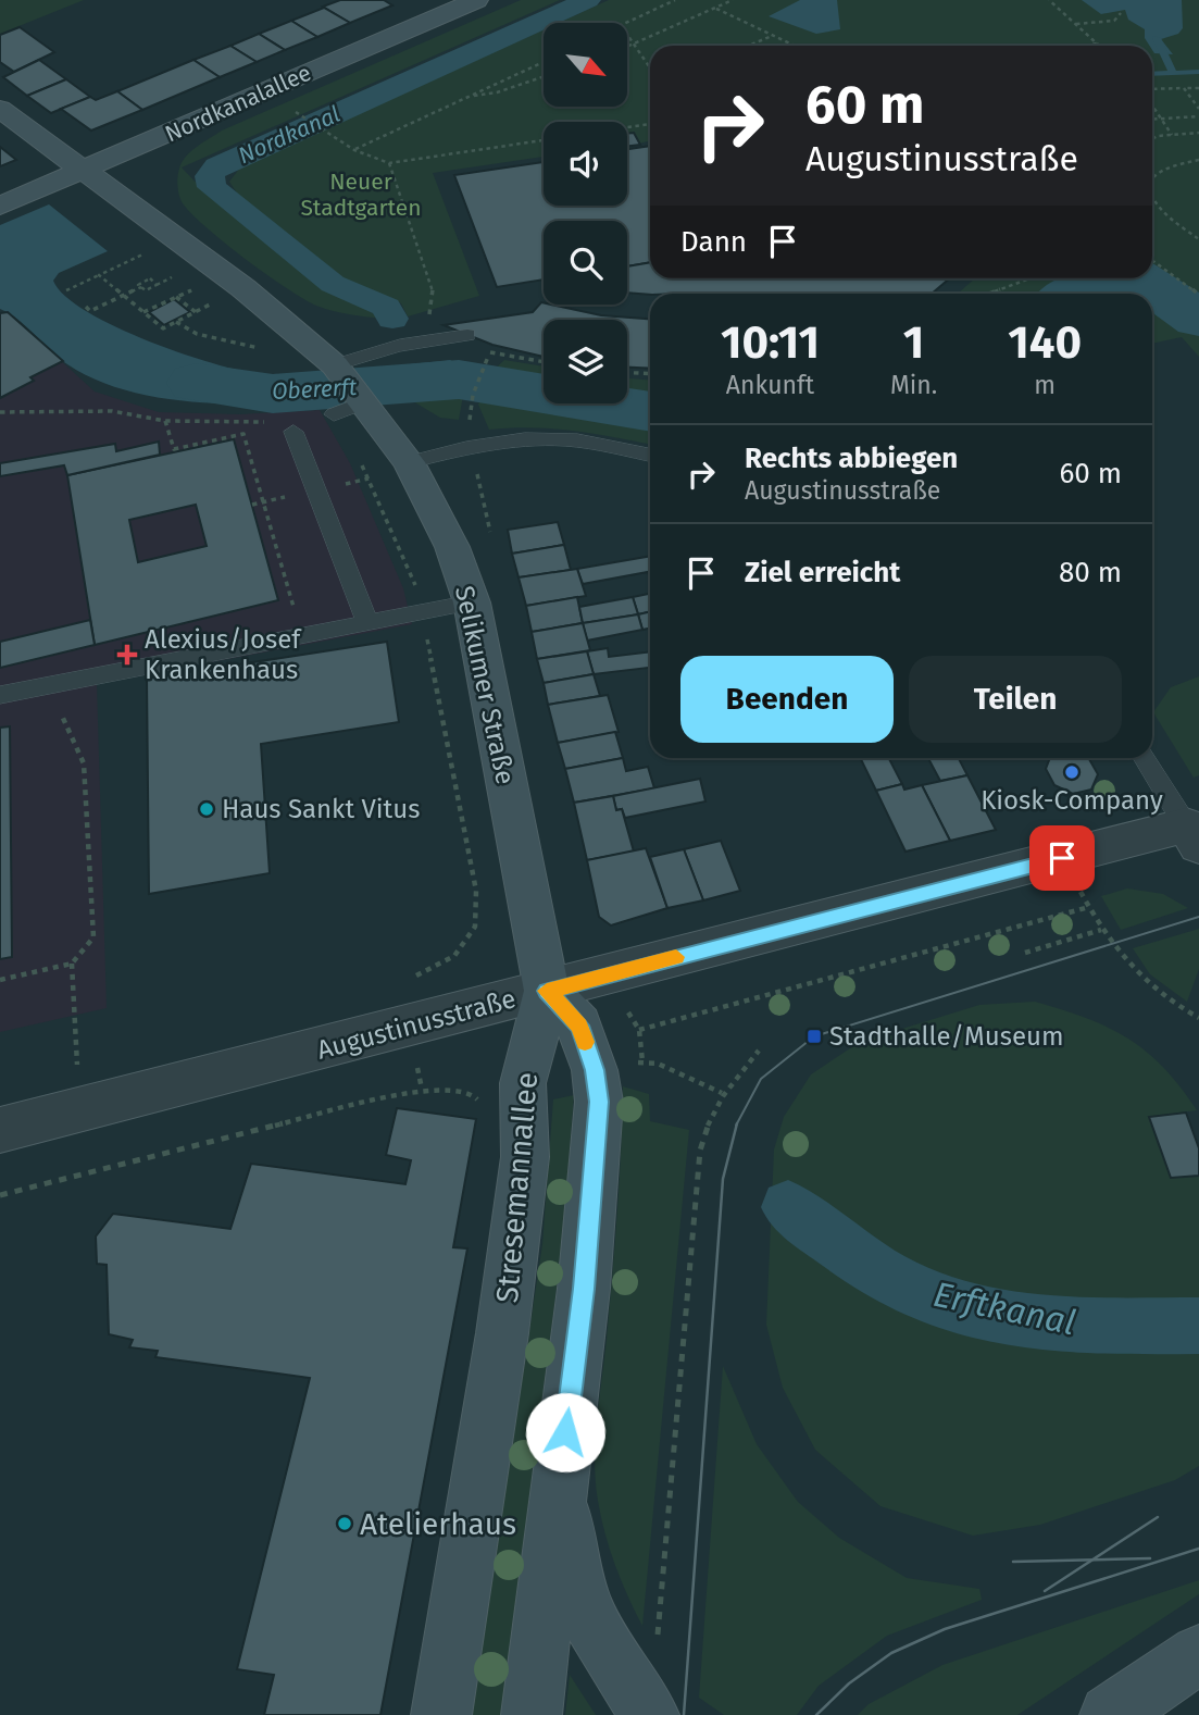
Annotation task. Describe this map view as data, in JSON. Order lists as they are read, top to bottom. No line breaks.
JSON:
{"streets":{"street":["Nordkanalallee","Selikumer Straße","Augustinusstraße","Stresemannallee"]},"crossings":[["Nordkanalallee","Selikumer Straße"],["Selikumer Straße","Augustinusstraße"],["Selikumer Straße","Stresemannallee"],["Augustinusstraße","Stresemannallee"]],"water":["Nordkanal","Obererft","Erftkanal"],"parks":["Neuer Stadtgarten"],"places":{"health":["Alexius/Josef Krankenhaus"],"other":["Kiosk-Company","Haus Sankt Vitus","Atelierhaus"],"transit":["Stadthalle/Museum"]},"north":"bottom right","page":{"turn":["60 m","Augustinusstraße"],"then":"Dann","eta":["10:11","Ankunft","1","Min.","140","m"],"list":[{"name":"Rechts abbiegen","note":"Augustinusstraße","value":"60 m"},{"name":"Ziel erreicht","value":"80 m"}],"buttons":["Beenden","Teilen"]}}
